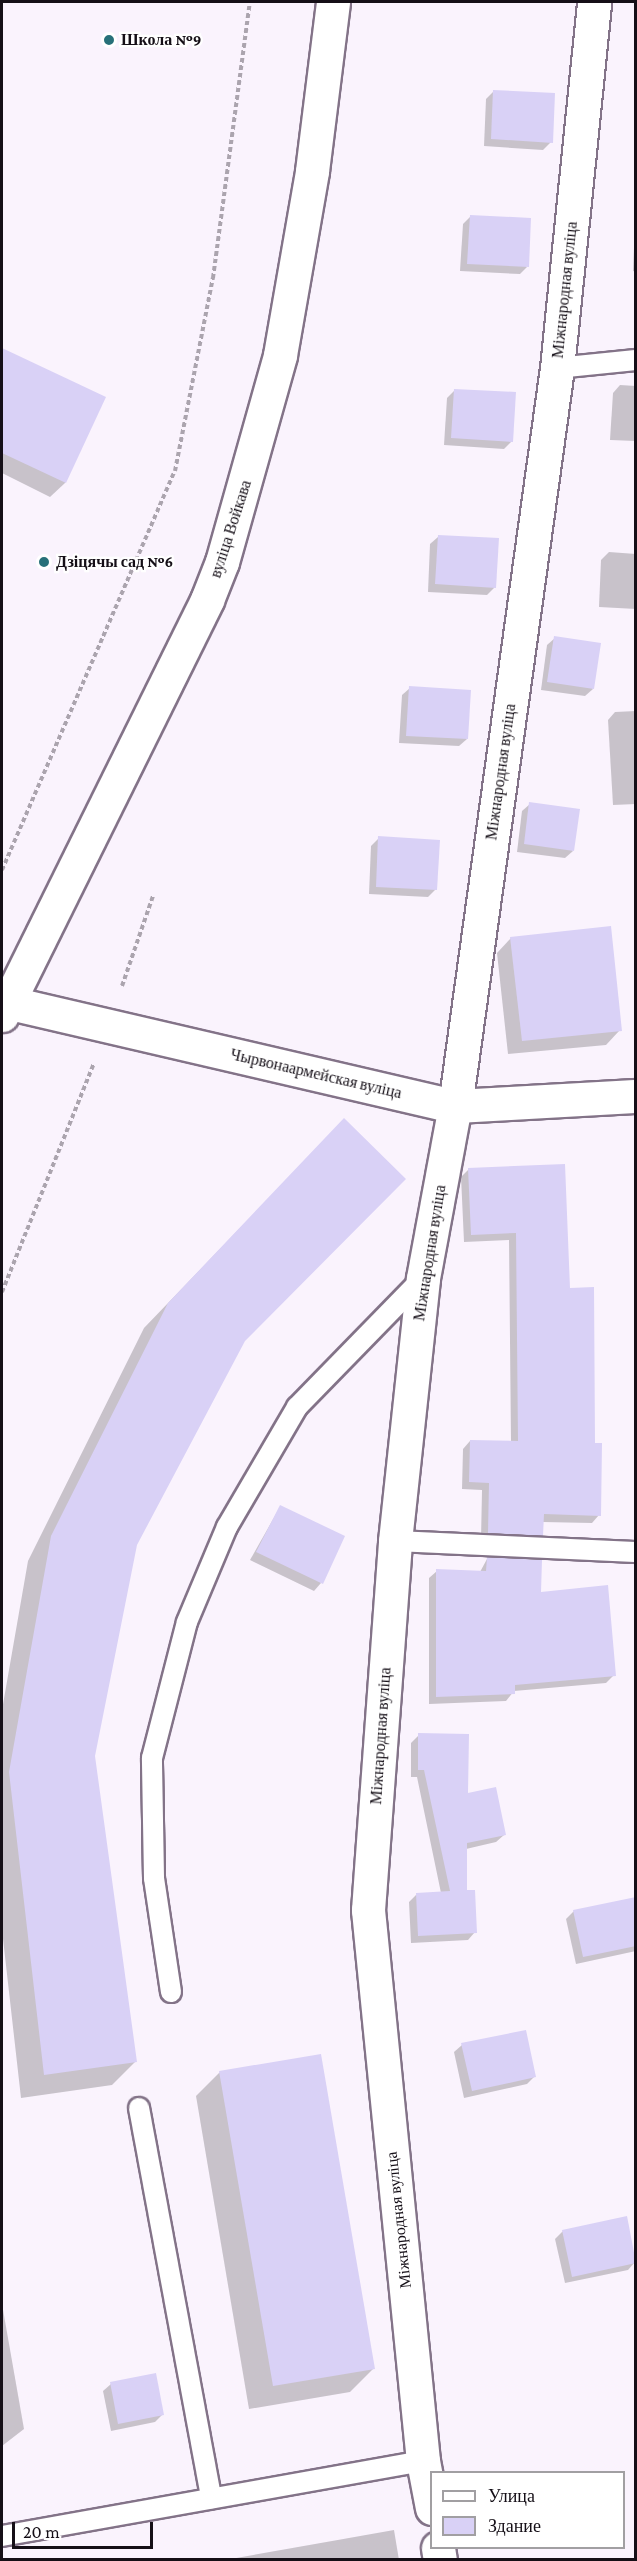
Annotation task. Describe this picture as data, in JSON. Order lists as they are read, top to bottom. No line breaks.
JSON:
{"streets":{"street":["Міжнародная вуліца","вуліца Войкава","Чырвонаармейская вуліца"]},"crossings":[["Міжнародная вуліца","Чырвонаармейская вуліца"],["вуліца Войкава","Чырвонаармейская вуліца"]],"places":["Школа №9","Дзіцячы сад №6"],"legend":["Улица","Здание"],"scale_bar":"20 m"}
